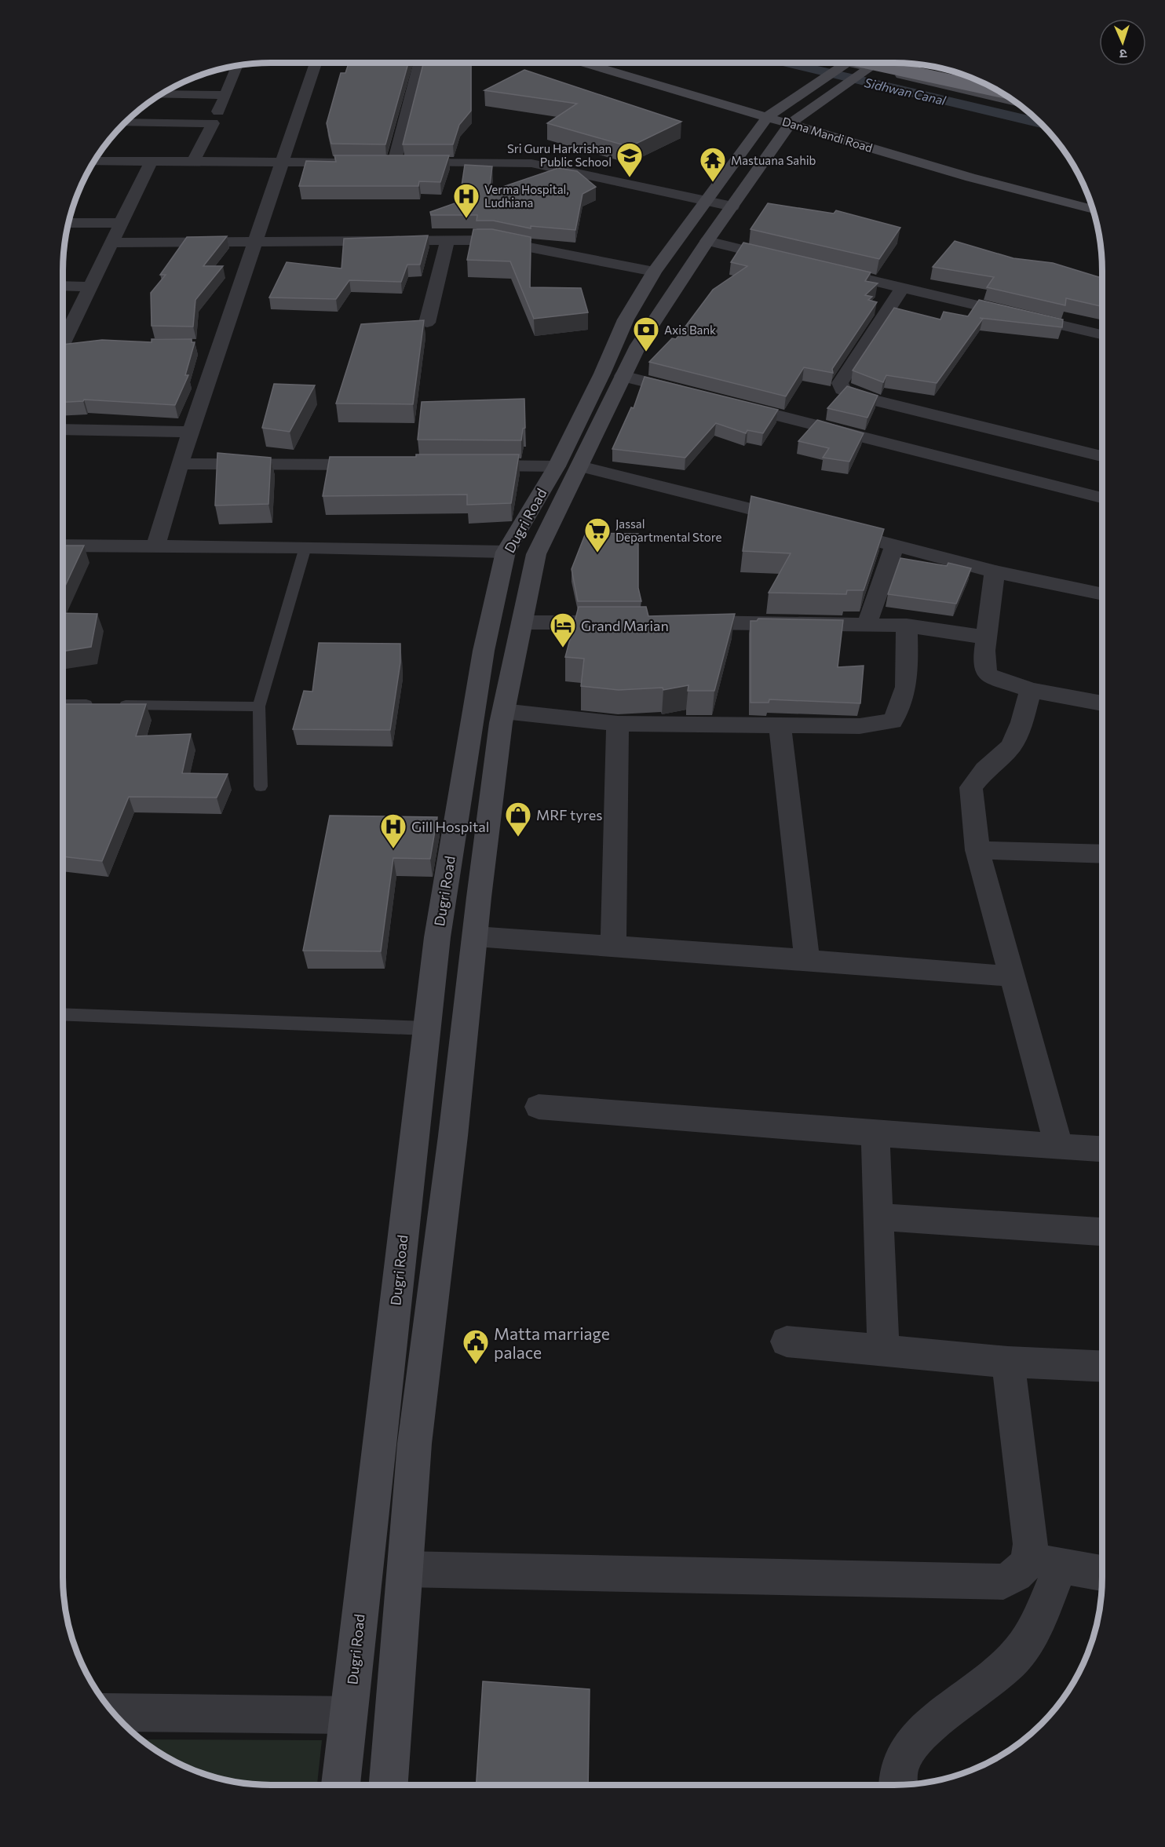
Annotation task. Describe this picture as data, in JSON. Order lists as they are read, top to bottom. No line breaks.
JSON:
{"streets":{"street":["Dana Mandi Road","Dugri Road"]},"crossings":[["Dana Mandi Road","Dugri Road"]],"water":["Sidhwan Canal"],"places":{"school or university":["Sri Guru Harkrishan Public School"],"temple":["Mastuana Sahib"],"hospital":["Verma Hospital, Ludhiana","Gill Hospital"],"bank":["Axis Bank"],"supermarket":["Jassal Departmental Store"],"hotel":["Grand Marian"],"shop":["MRF tyres"],"public building":["Matta marriage palace"]},"north":"bottom"}
